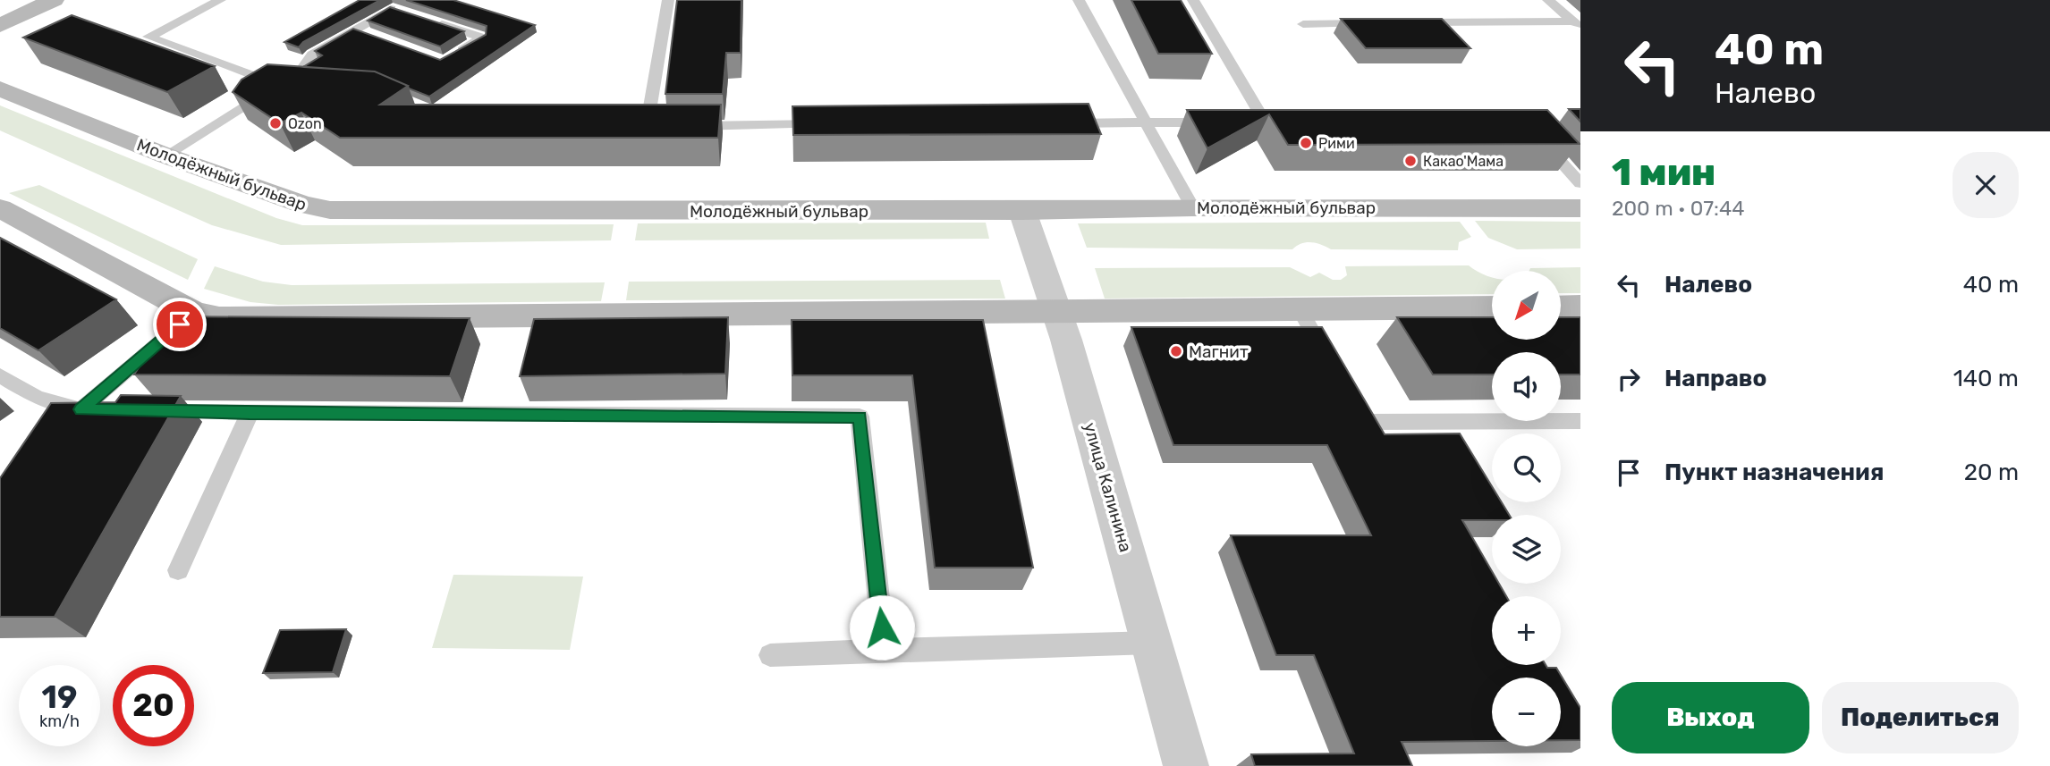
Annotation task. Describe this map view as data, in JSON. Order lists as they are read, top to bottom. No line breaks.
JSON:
{"streets":{"main road":["Молодёжный бульвар"],"street":["улица Калинина"]},"crossings":[["Молодёжный бульвар","улица Калинина"]],"places":["Ozon","Рими","Какао'Мама","Магнит"],"north":"bottom left","page":{"turn":["40 m","Налево"],"heading":["1 мин","200 m · 07:44"],"list":[{"name":"Налево","value":"40 m"},{"name":"Направо","value":"140 m"},{"name":"Пункт назначения","value":"20 m"}],"map_buttons":["+","−"],"speed":"19 km/h","limit":"20","buttons":["Выход","Поделиться"]}}
